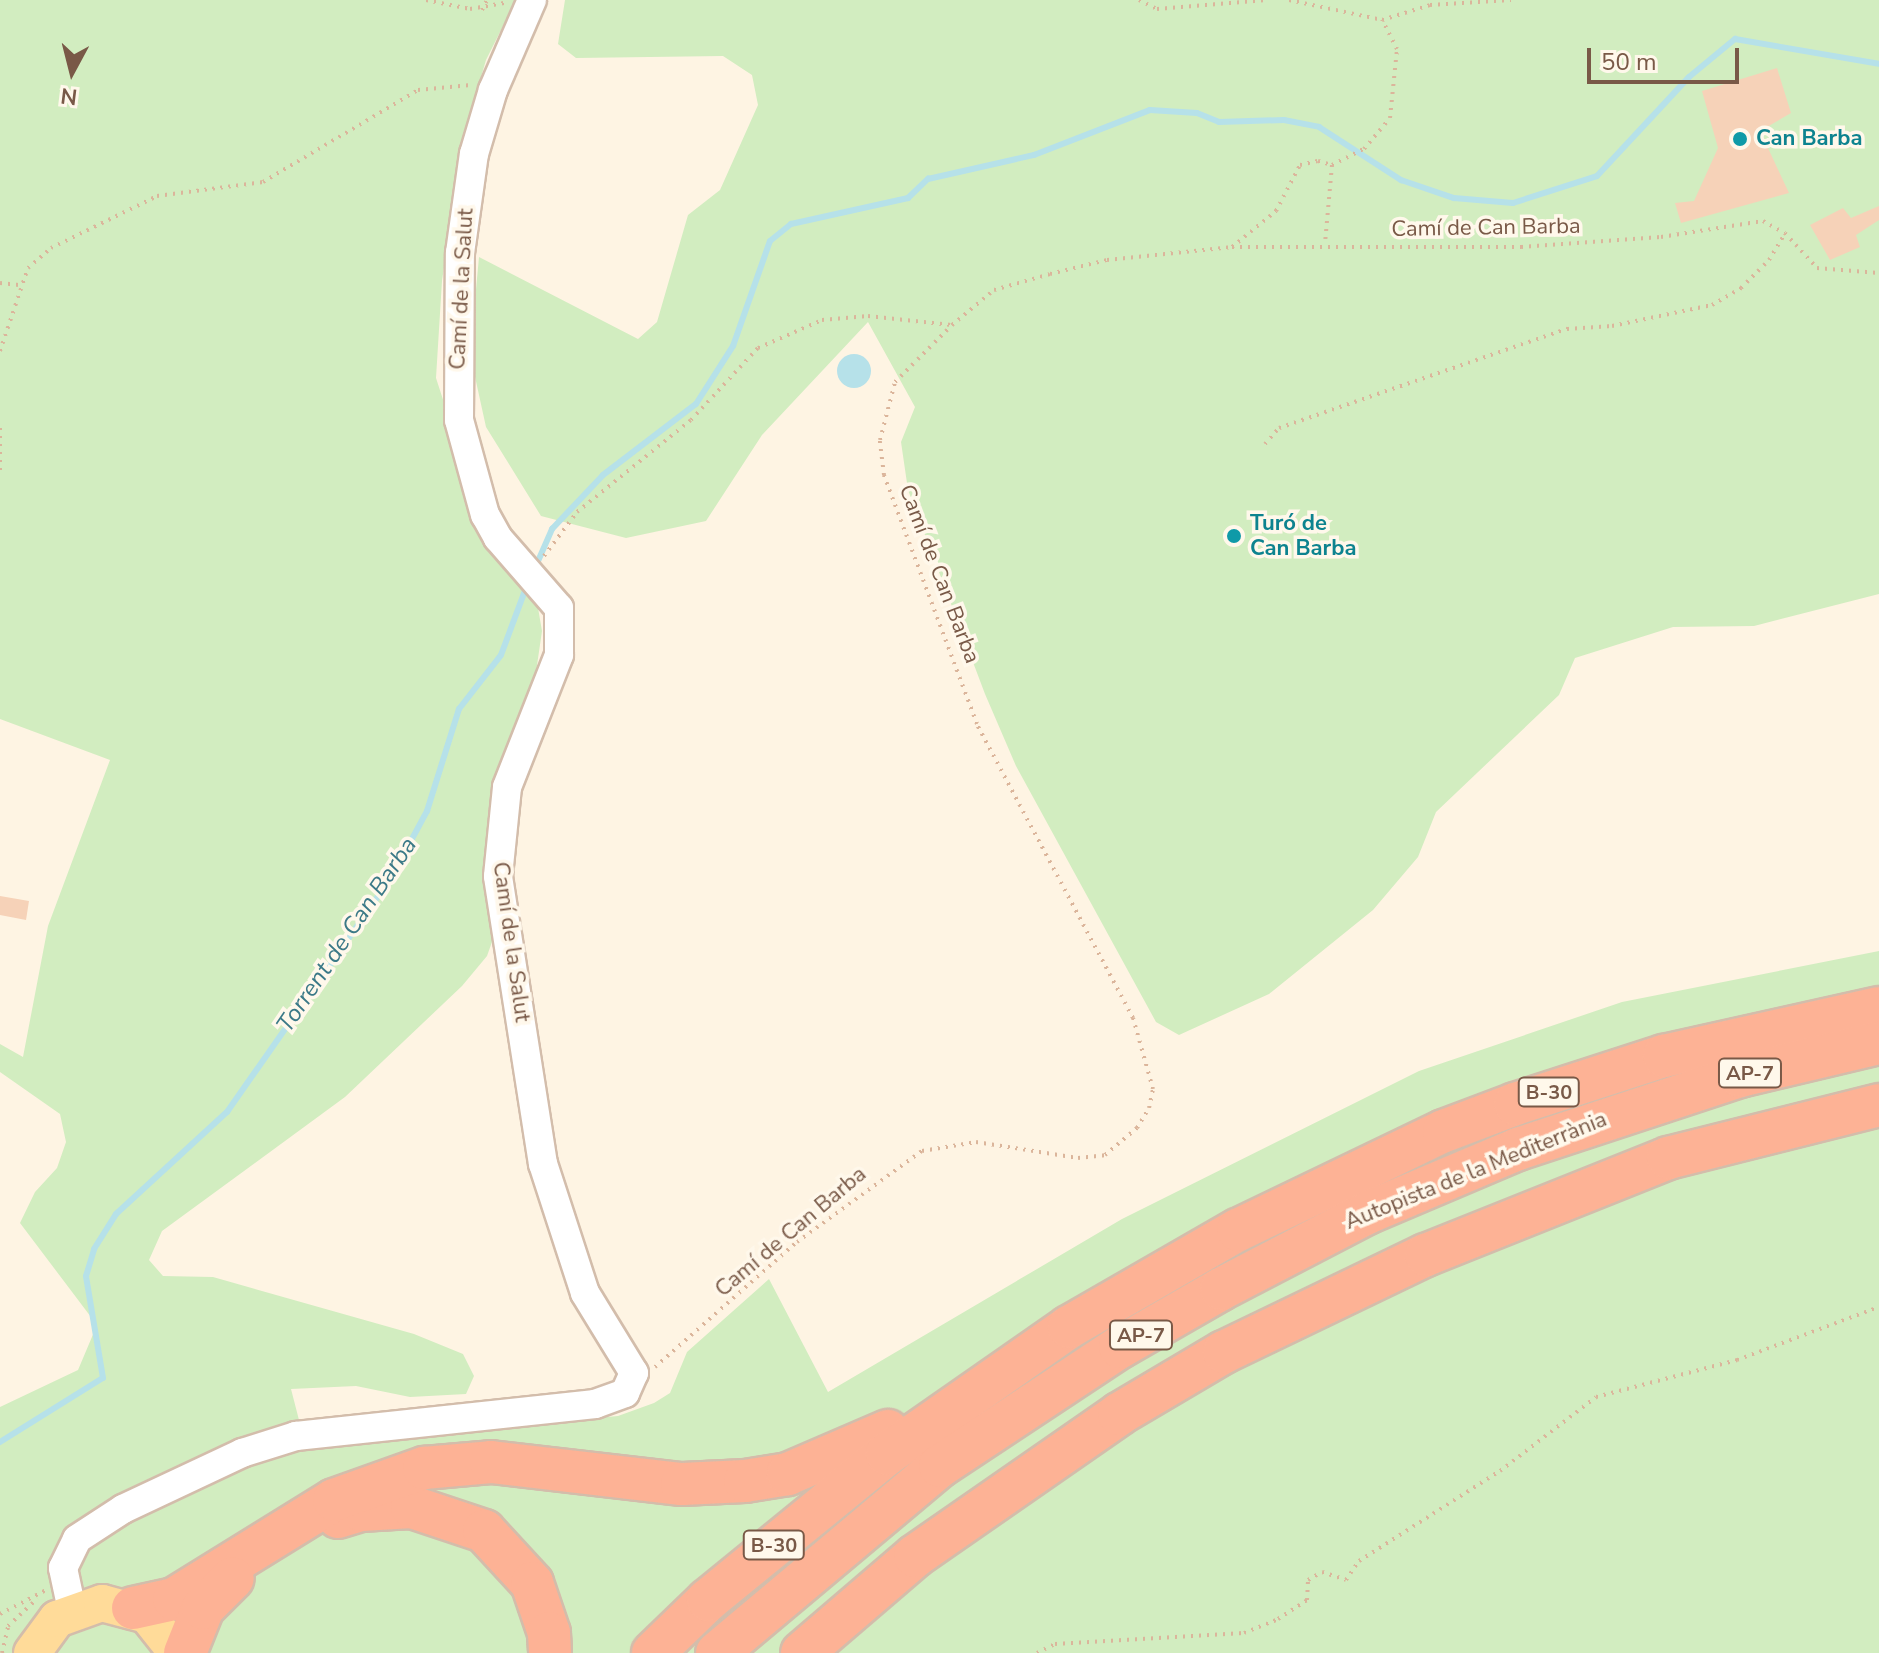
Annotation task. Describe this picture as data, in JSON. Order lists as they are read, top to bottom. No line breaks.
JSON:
{"streets":{"highway":["AP-7","B-30","Autopista de la Mediterrània"],"street":["Camí de la Salut"],"path":["Camí de Can Barba"]},"crossings":[["Camí de Can Barba","Camí de la Salut"]],"water":["Torrent de Can Barba"],"places":["Can Barba","Turó de Can Barba"],"scale_bar":"50 m","north":"bottom"}
